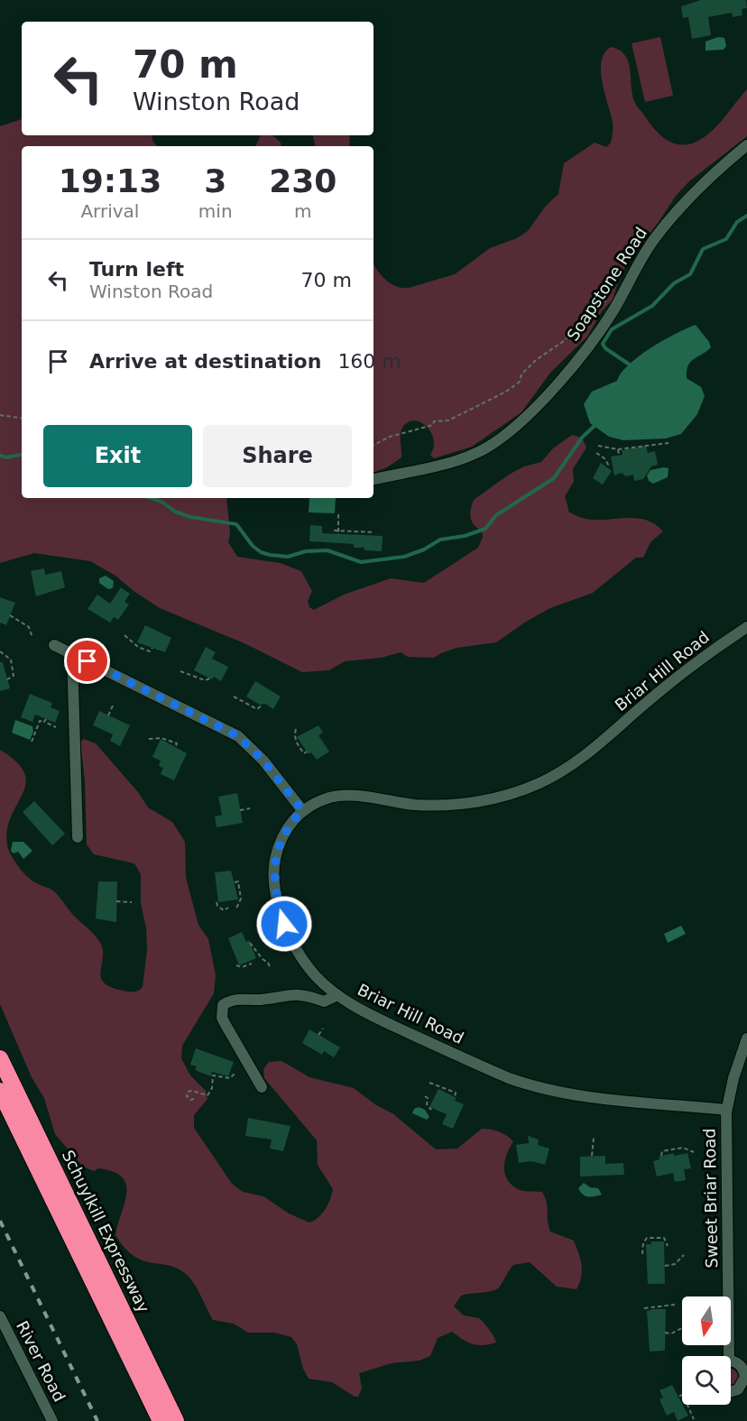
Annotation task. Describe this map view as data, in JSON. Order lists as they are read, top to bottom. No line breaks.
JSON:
{"streets":{"highway":["Schuylkill Expressway"],"street":["Soapstone Road","Briar Hill Road","Sweet Briar Road","River Road"]},"crossings":[["Briar Hill Road","Sweet Briar Road"]],"north":"bottom","page":{"turn":["70 m","Winston Road"],"eta":["19:13","Arrival","3","min","230","m"],"list":[{"name":"Turn left","note":"Winston Road","value":"70 m"},{"name":"Arrive at destination","value":"160 m"}],"buttons":["Exit","Share"]}}
